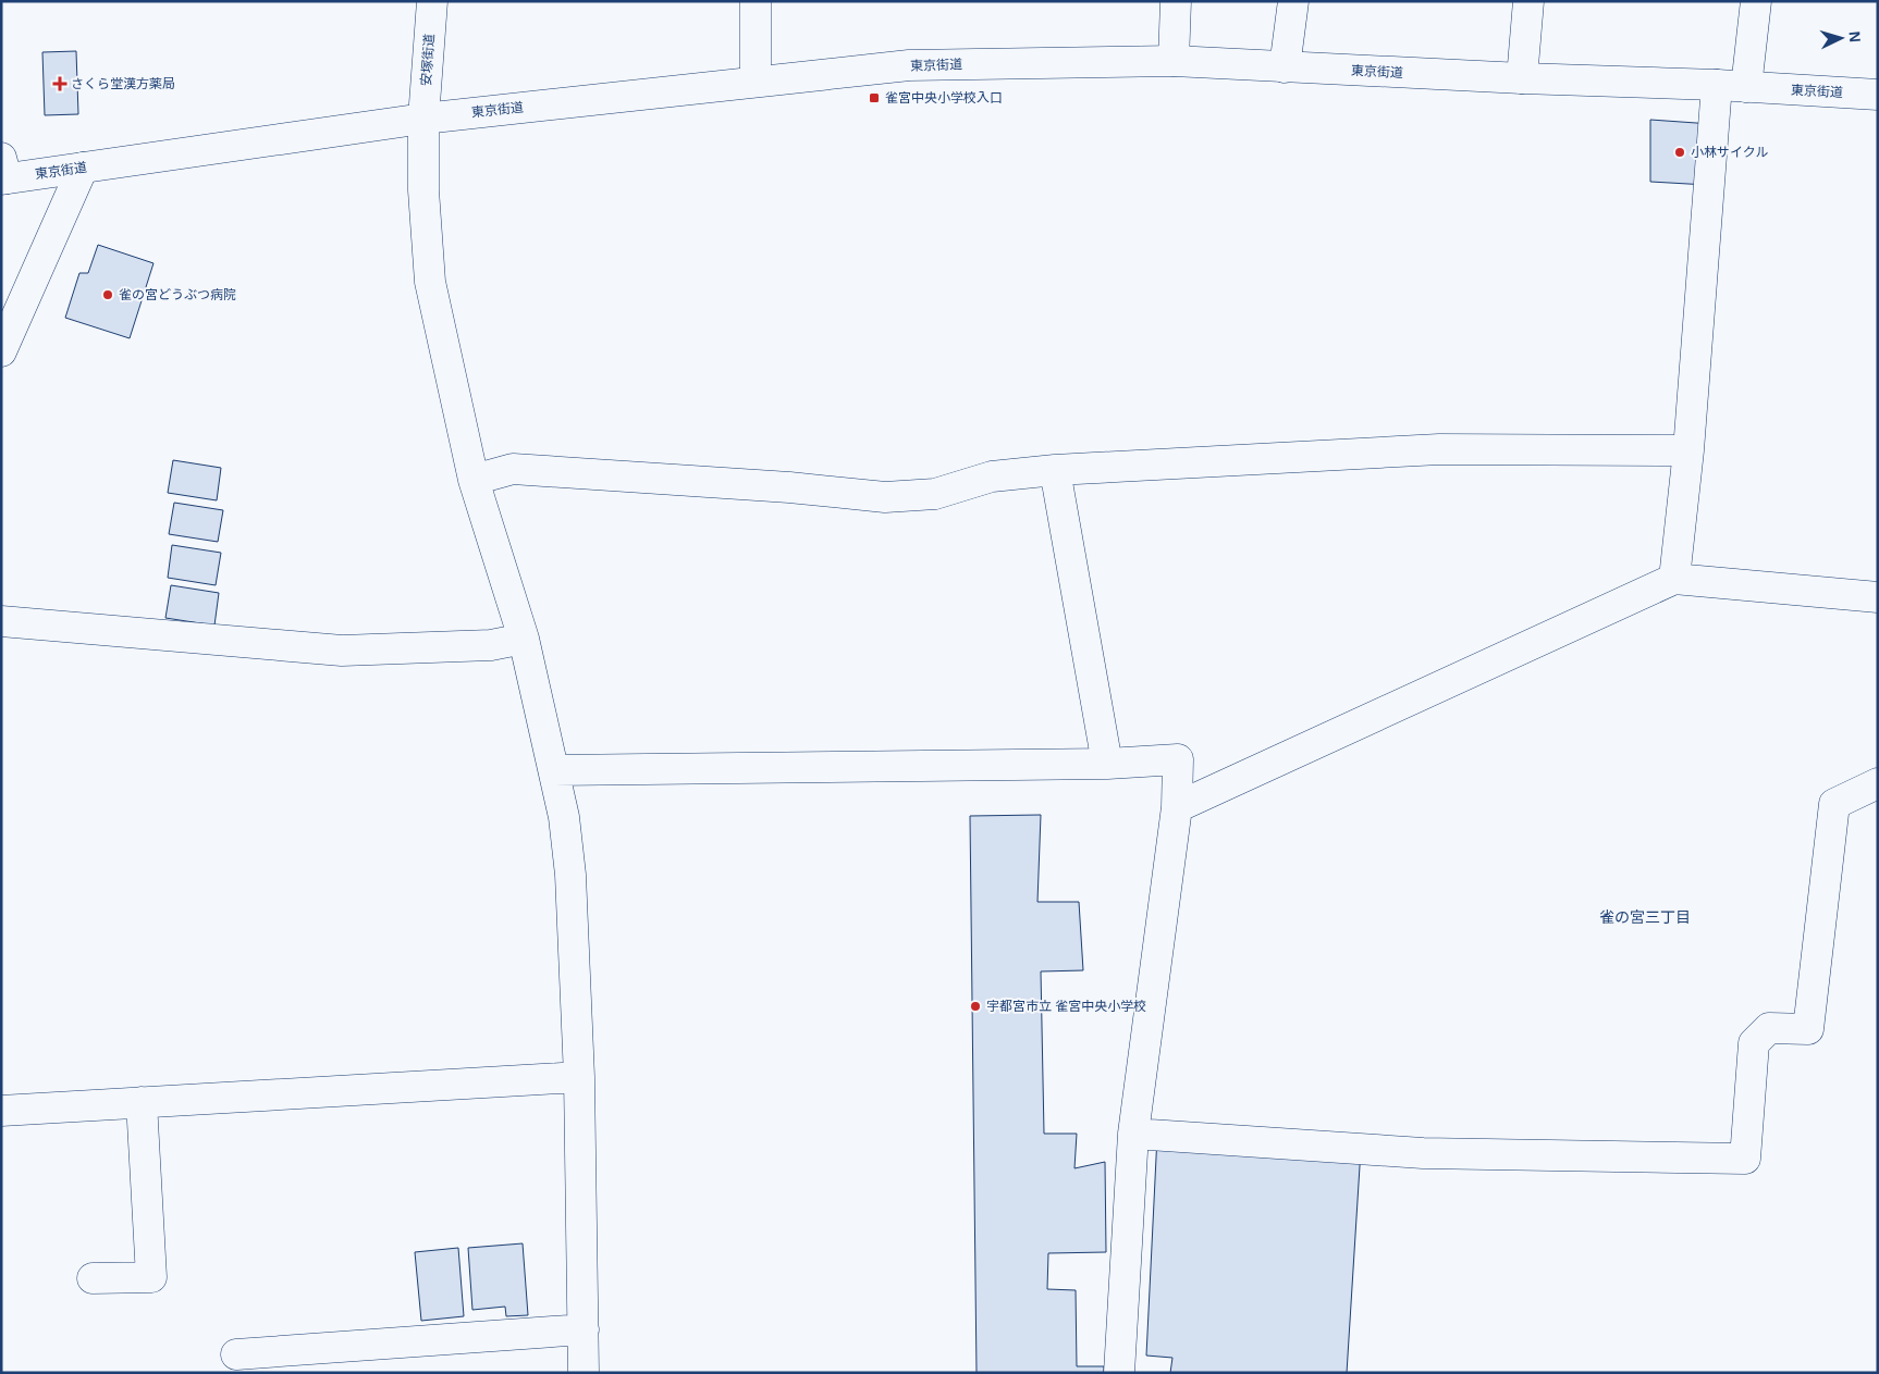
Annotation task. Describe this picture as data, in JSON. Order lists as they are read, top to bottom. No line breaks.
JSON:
{"streets":{"main road":["安塚街道","東京街道"]},"crossings":[["安塚街道","東京街道"]],"districts":["雀の宮三丁目"],"places":{"health":["さくら堂漢方薬局"],"transit":["雀宮中央小学校入口"],"other":["小林サイクル","雀の宮どうぶつ病院","宇都宮市立 雀宮中央小学校"]},"north":"right"}
